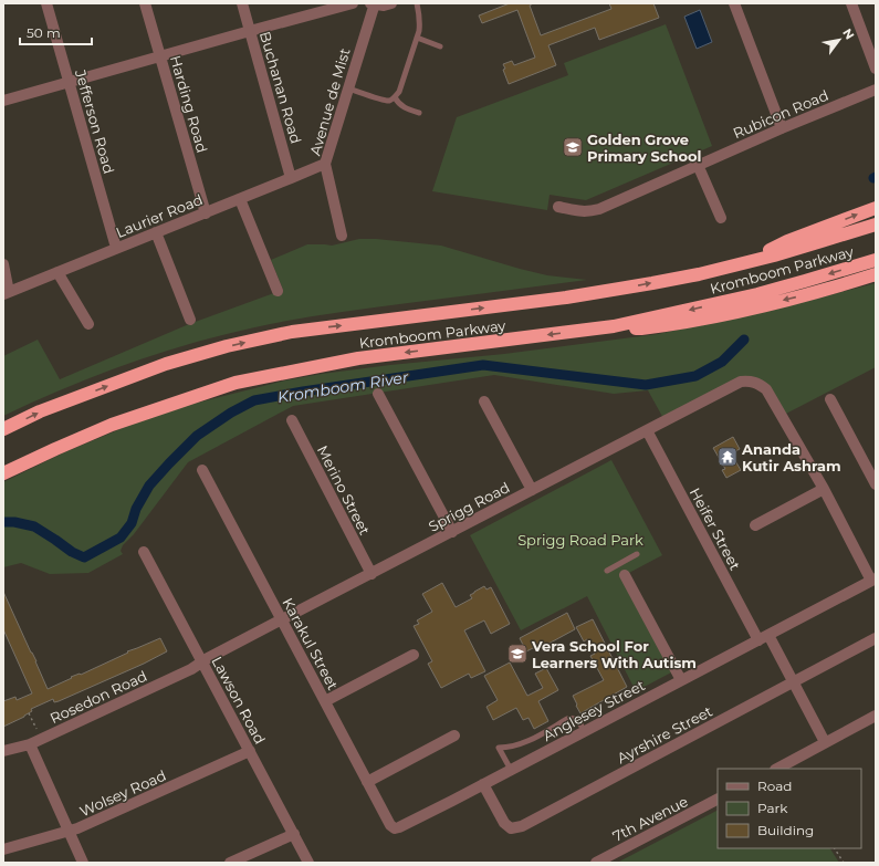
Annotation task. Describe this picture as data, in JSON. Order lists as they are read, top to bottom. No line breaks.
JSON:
{"streets":{"highway":["Kromboom Parkway"],"street":["Buchanan Road","Avenue de Mist","Harding Road","Rubicon Road","Jefferson Road","Laurier Road","Merino Street","Sprigg Road","Heifer Street","Karakul Street","Rosedon Road","Lawson Road","Anglesey Street","Ayrshire Street","Wolsey Road","7th Avenue"]},"crossings":[["Buchanan Road","Laurier Road"],["Avenue de Mist","Laurier Road"],["Harding Road","Laurier Road"],["Jefferson Road","Laurier Road"],["Merino Street","Sprigg Road"],["Sprigg Road","Heifer Street"],["Sprigg Road","Karakul Street"],["Sprigg Road","Rosedon Road"],["Sprigg Road","Lawson Road"],["Heifer Street","Anglesey Street"],["Heifer Street","Ayrshire Street"],["Karakul Street","Anglesey Street"],["Rosedon Road","Lawson Road"],["Lawson Road","Wolsey Road"],["Anglesey Street","Ayrshire Street"]],"water":["Kromboom River"],"parks":["Sprigg Road Park"],"places":{"school or university":["Golden Grove Primary School","Vera School For Learners With Autism"],"temple":["Ananda Kutir Ashram"]},"legend":["Road","Park","Building"],"scale_bar":"50 m","north":"top right"}
